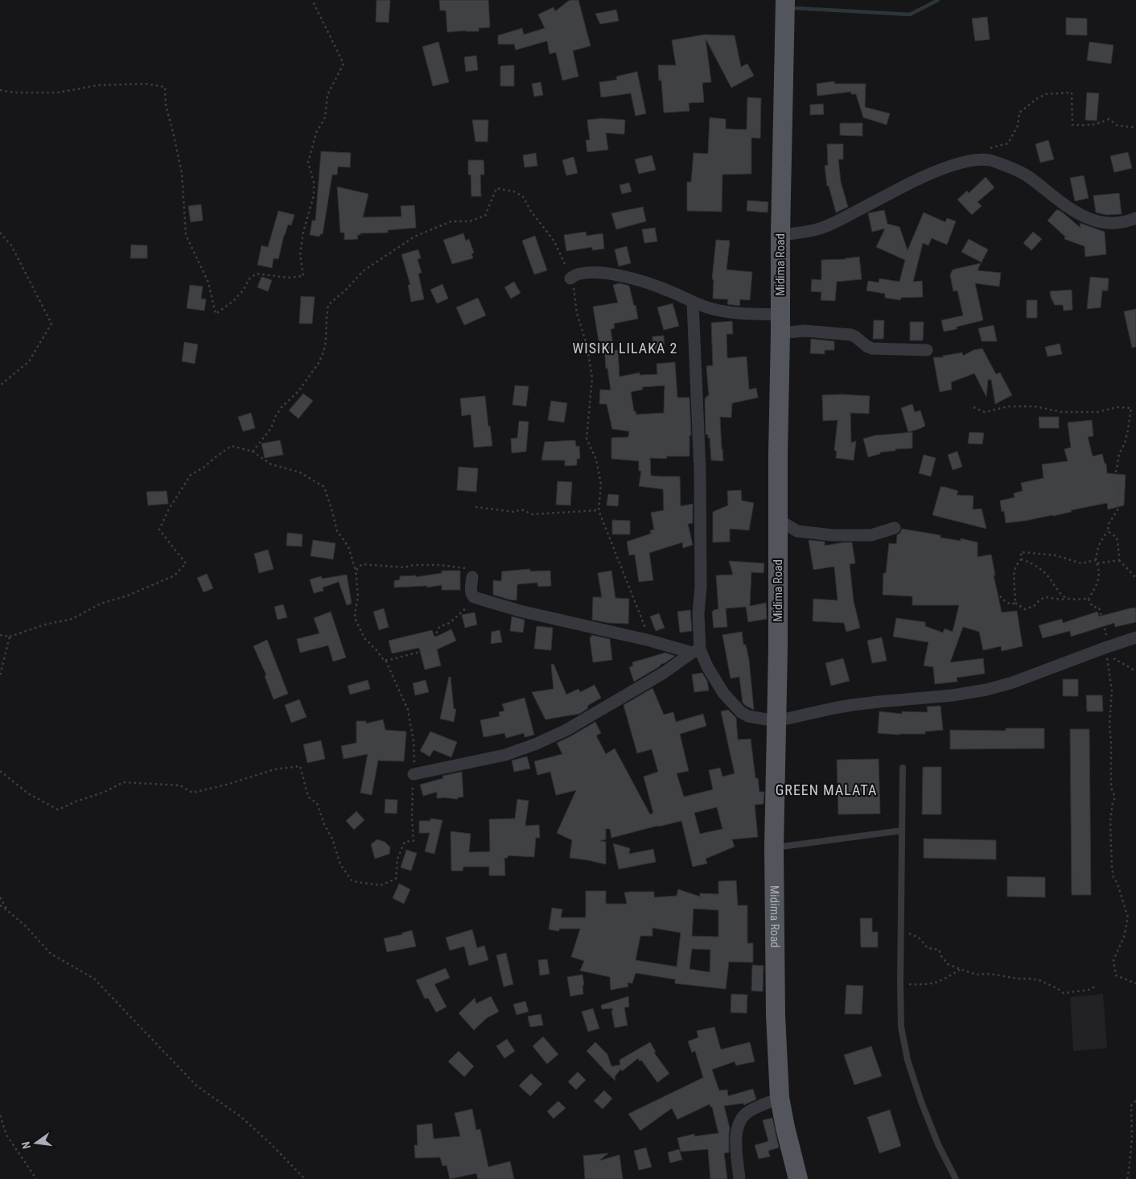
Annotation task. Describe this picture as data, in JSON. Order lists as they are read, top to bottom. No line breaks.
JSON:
{"streets":{"main road":["Midima Road"]},"districts":["WISIKI LILAKA 2","GREEN MALATA"],"north":"left"}
